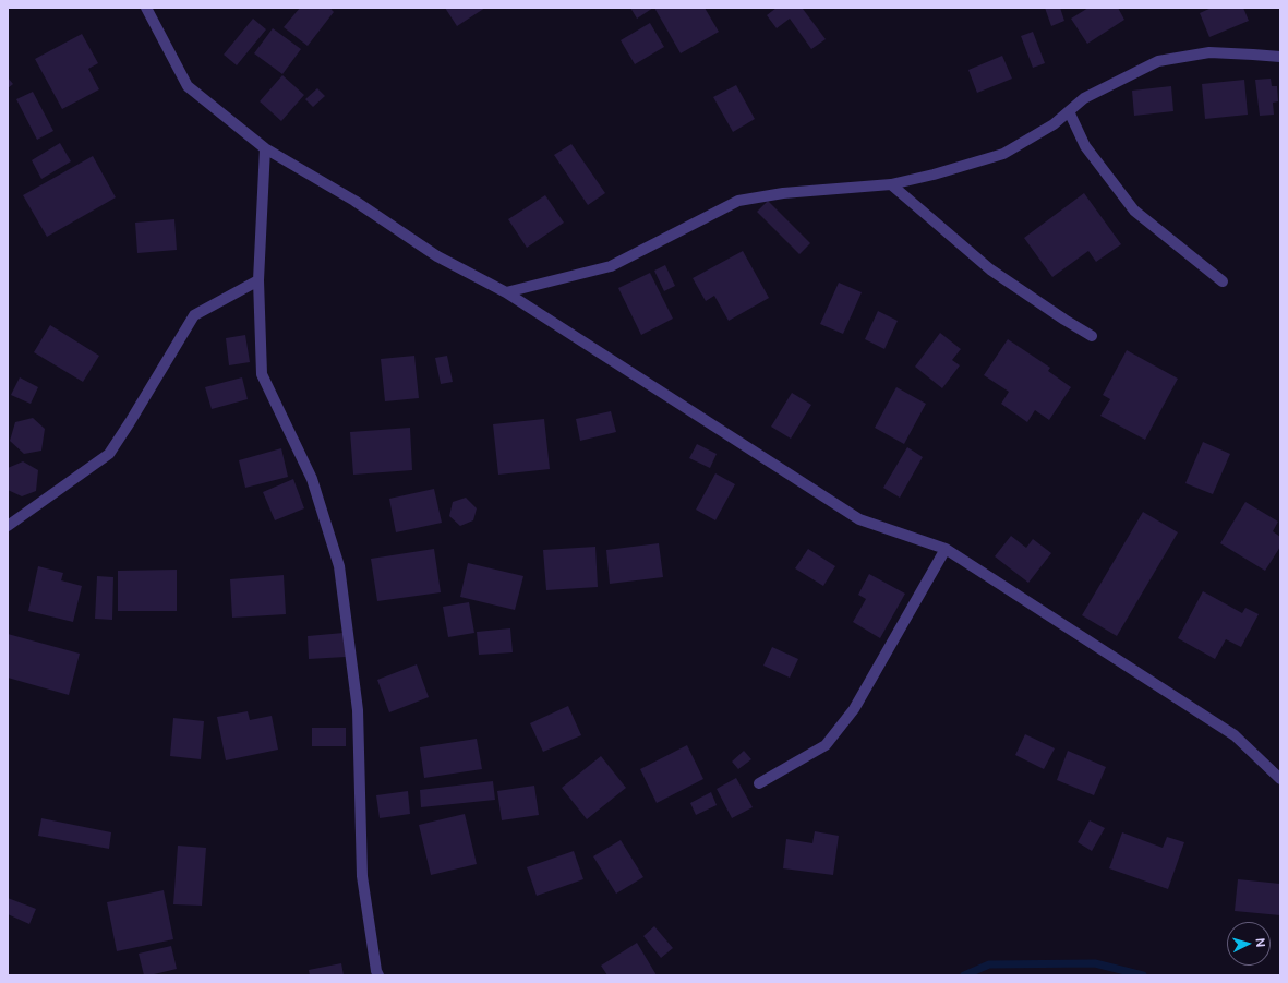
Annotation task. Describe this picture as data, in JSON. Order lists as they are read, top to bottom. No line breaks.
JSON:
{"north":"right"}
